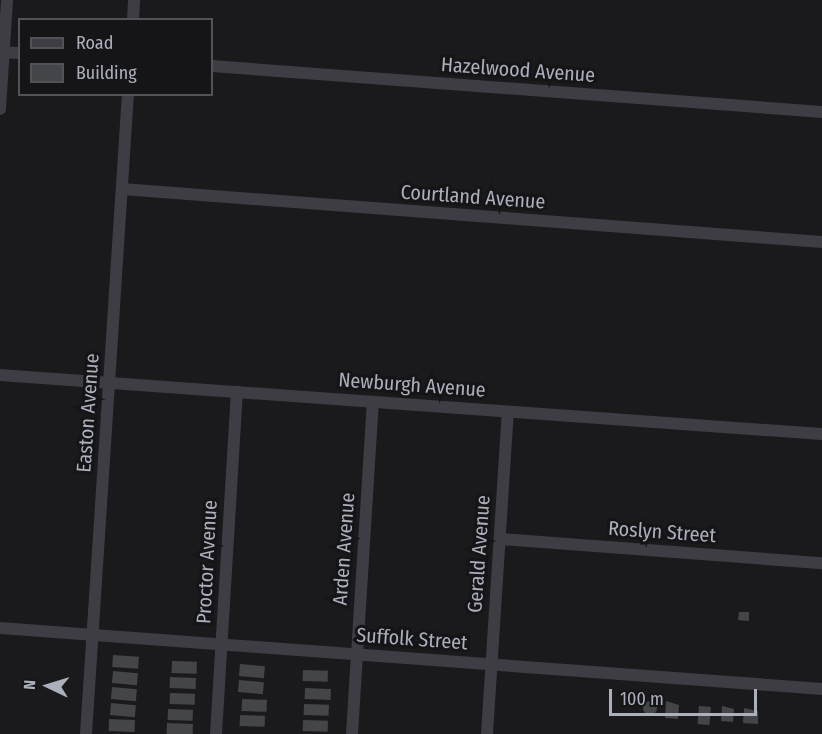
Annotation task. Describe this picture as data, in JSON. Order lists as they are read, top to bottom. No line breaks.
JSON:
{"streets":{"street":["Hazelwood Avenue","Courtland Avenue","Newburgh Avenue","Easton Avenue","Roslyn Street","Arden Avenue","Gerald Avenue","Proctor Avenue","Suffolk Street"]},"crossings":[["Courtland Avenue","Easton Avenue"],["Newburgh Avenue","Easton Avenue"],["Newburgh Avenue","Arden Avenue"],["Newburgh Avenue","Gerald Avenue"],["Newburgh Avenue","Proctor Avenue"],["Easton Avenue","Suffolk Street"],["Roslyn Street","Gerald Avenue"],["Arden Avenue","Suffolk Street"],["Gerald Avenue","Suffolk Street"],["Proctor Avenue","Suffolk Street"]],"legend":["Road","Building"],"scale_bar":"100 m","north":"left"}
